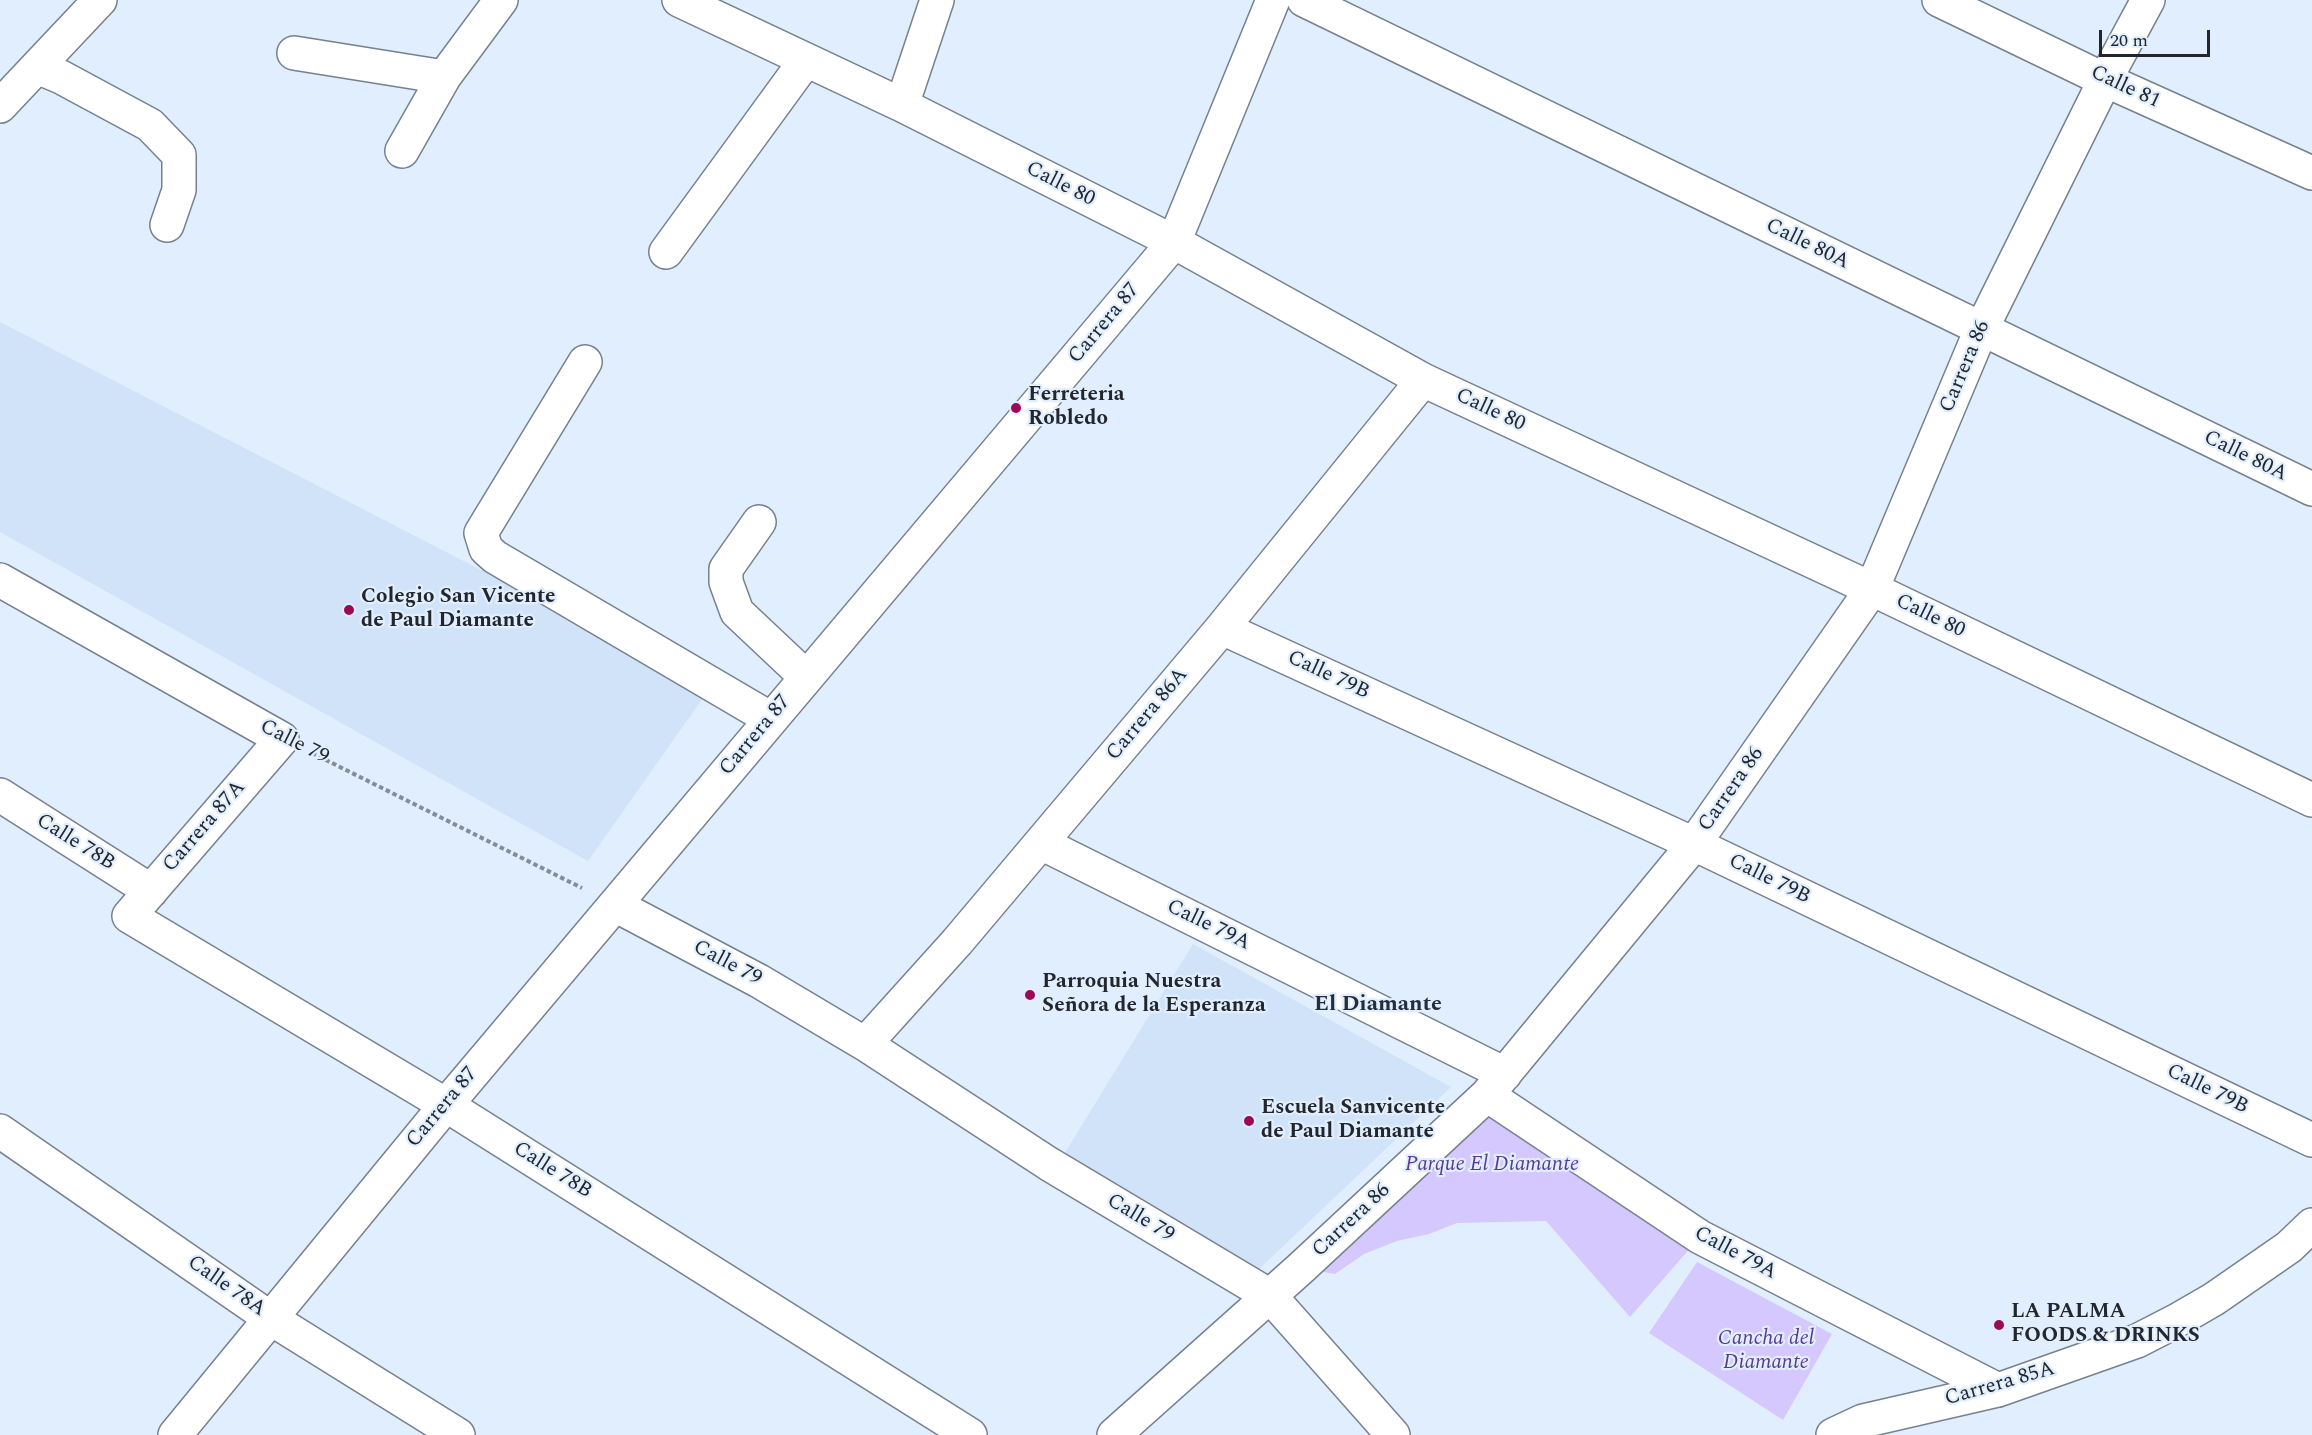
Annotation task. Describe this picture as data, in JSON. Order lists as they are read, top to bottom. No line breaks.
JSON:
{"streets":{"street":["Calle 81","Calle 80","Calle 80A","Carrera 87","Carrera 86","Calle 79B","Carrera 86A","Calle 79","Carrera 87A","Calle 78B","Calle 79A","Calle 78A","Carrera 85A"]},"crossings":[["Calle 81","Carrera 86"],["Calle 80","Carrera 87"],["Calle 80","Carrera 86"],["Calle 80","Carrera 86A"],["Calle 80A","Carrera 86"],["Carrera 87","Calle 79"],["Carrera 87","Calle 78B"],["Carrera 87","Calle 78A"],["Carrera 86","Calle 79B"],["Carrera 86","Calle 79"],["Carrera 86","Calle 79A"],["Calle 79B","Carrera 86A"],["Carrera 86A","Calle 79"],["Carrera 86A","Calle 79A"],["Calle 79","Carrera 87A"],["Carrera 87A","Calle 78B"],["Calle 79A","Carrera 85A"]],"districts":["El Diamante"],"parks":["Parque El Diamante","Cancha del Diamante"],"places":["Ferreteria Robledo","Colegio San Vicente de Paul Diamante","Parroquia Nuestra Señora de la Esperanza","Escuela Sanvicente de Paul Diamante","LA PALMA FOODS & DRINKS"],"scale_bar":"20 m"}
